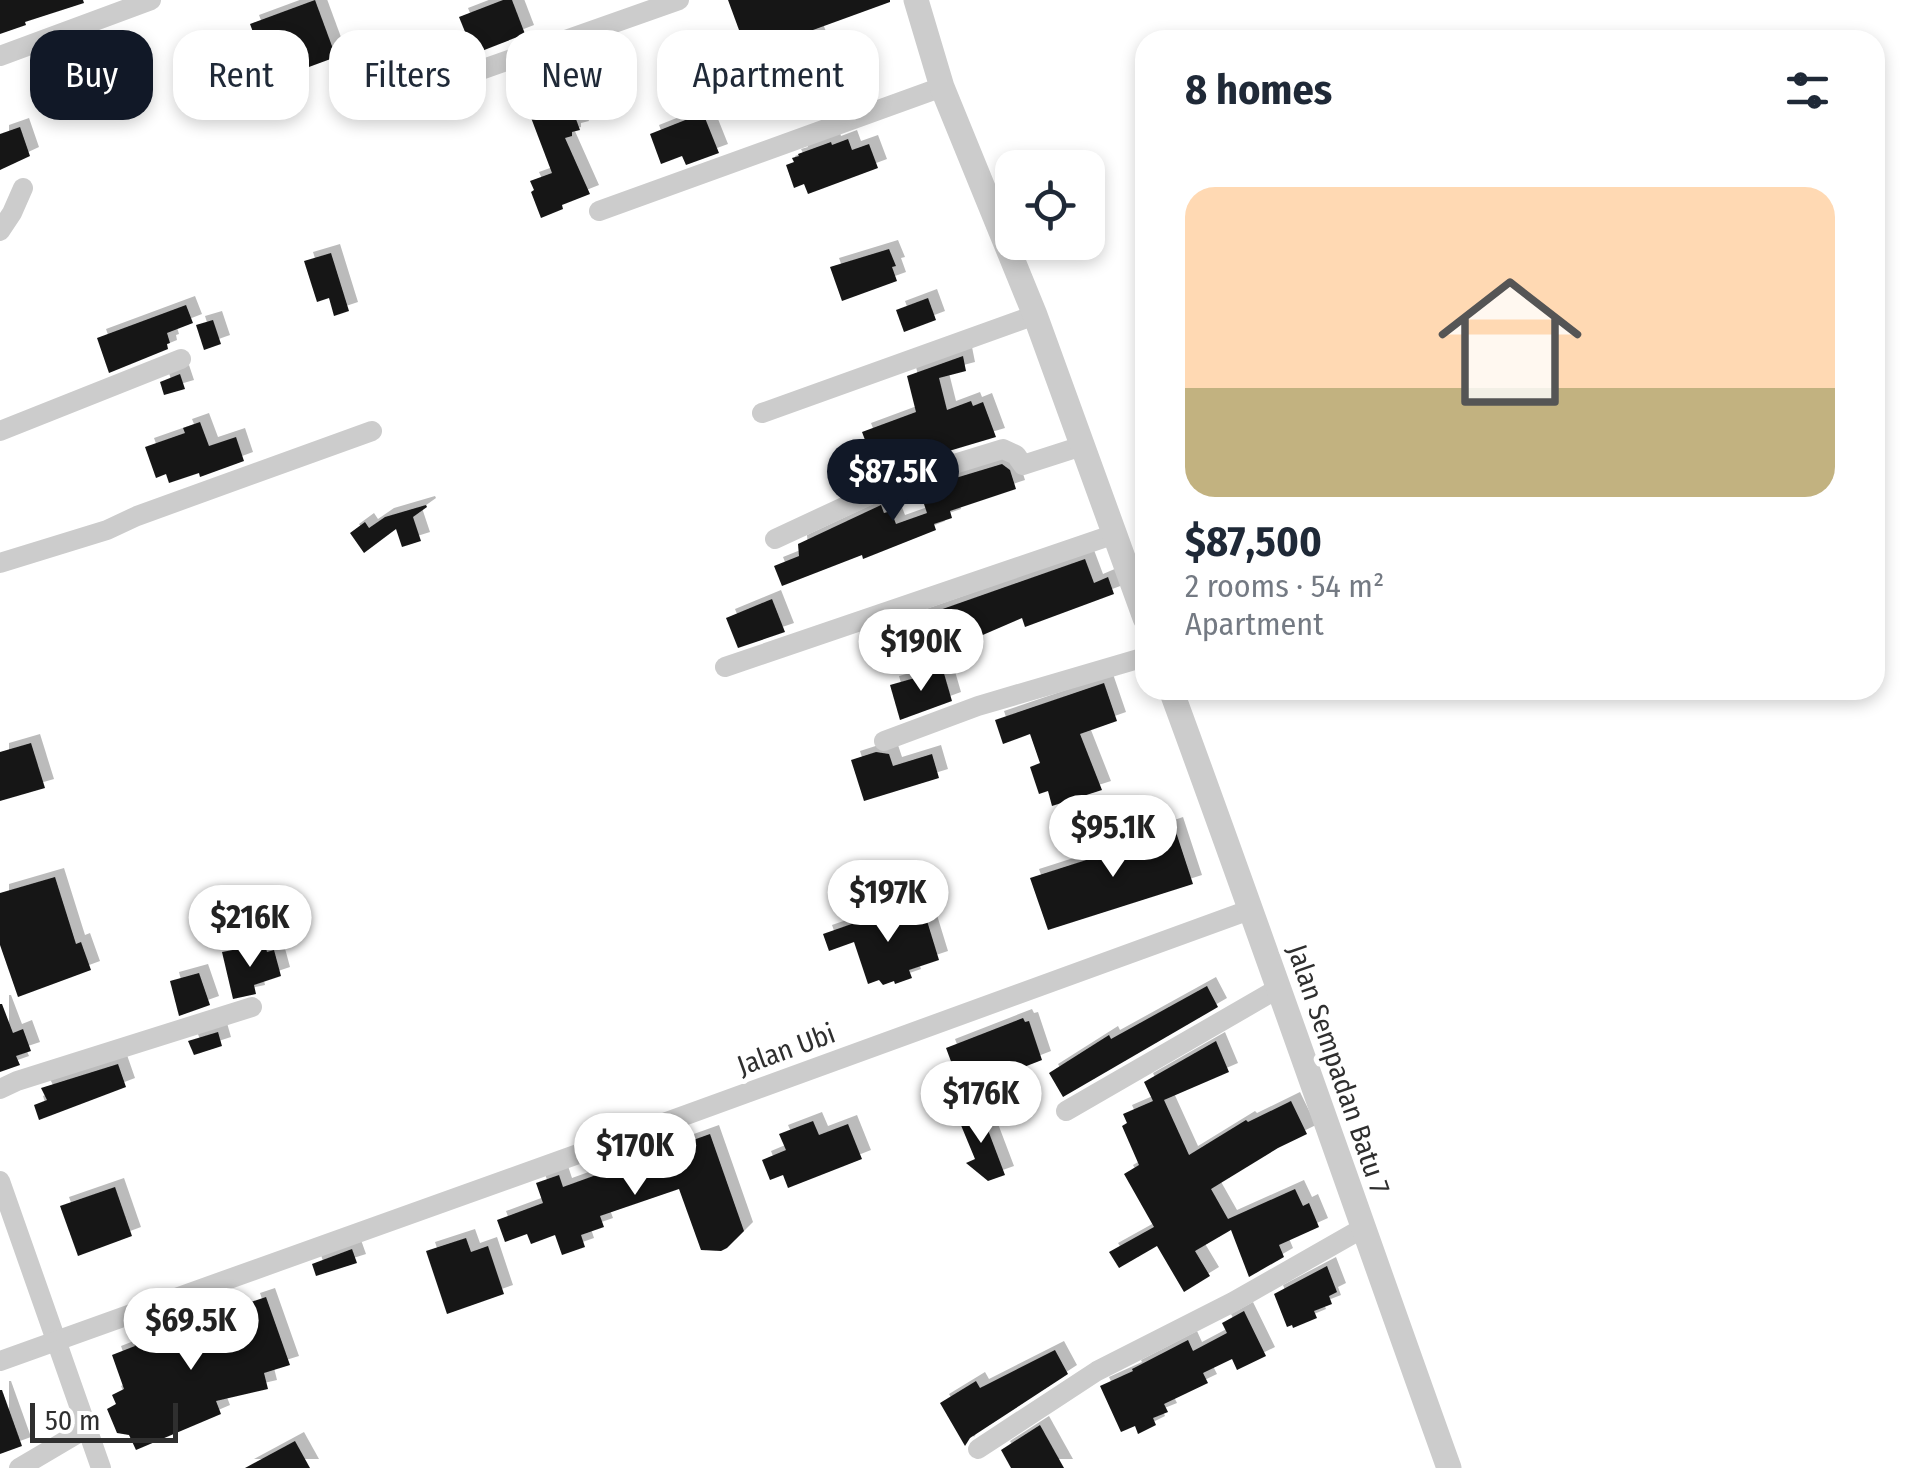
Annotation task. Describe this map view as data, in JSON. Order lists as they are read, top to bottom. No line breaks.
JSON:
{"streets":{"street":["Jalan Ubi","Jalan Sempadan Batu 7"]},"crossings":[["Jalan Ubi","Jalan Sempadan Batu 7"]],"scale_bar":"50 m","page":{"chip":["Buy","Rent","Filters","New","Apartment"],"heading":"8 homes","list":[{"name":"$87,500","note":"2 rooms · 54 m² · Apartment"}],"price":["$87.5K","$190K","$95.1K","$197K","$216K","$176K","$170K","$69.5K"],"scale":"50 m"}}
